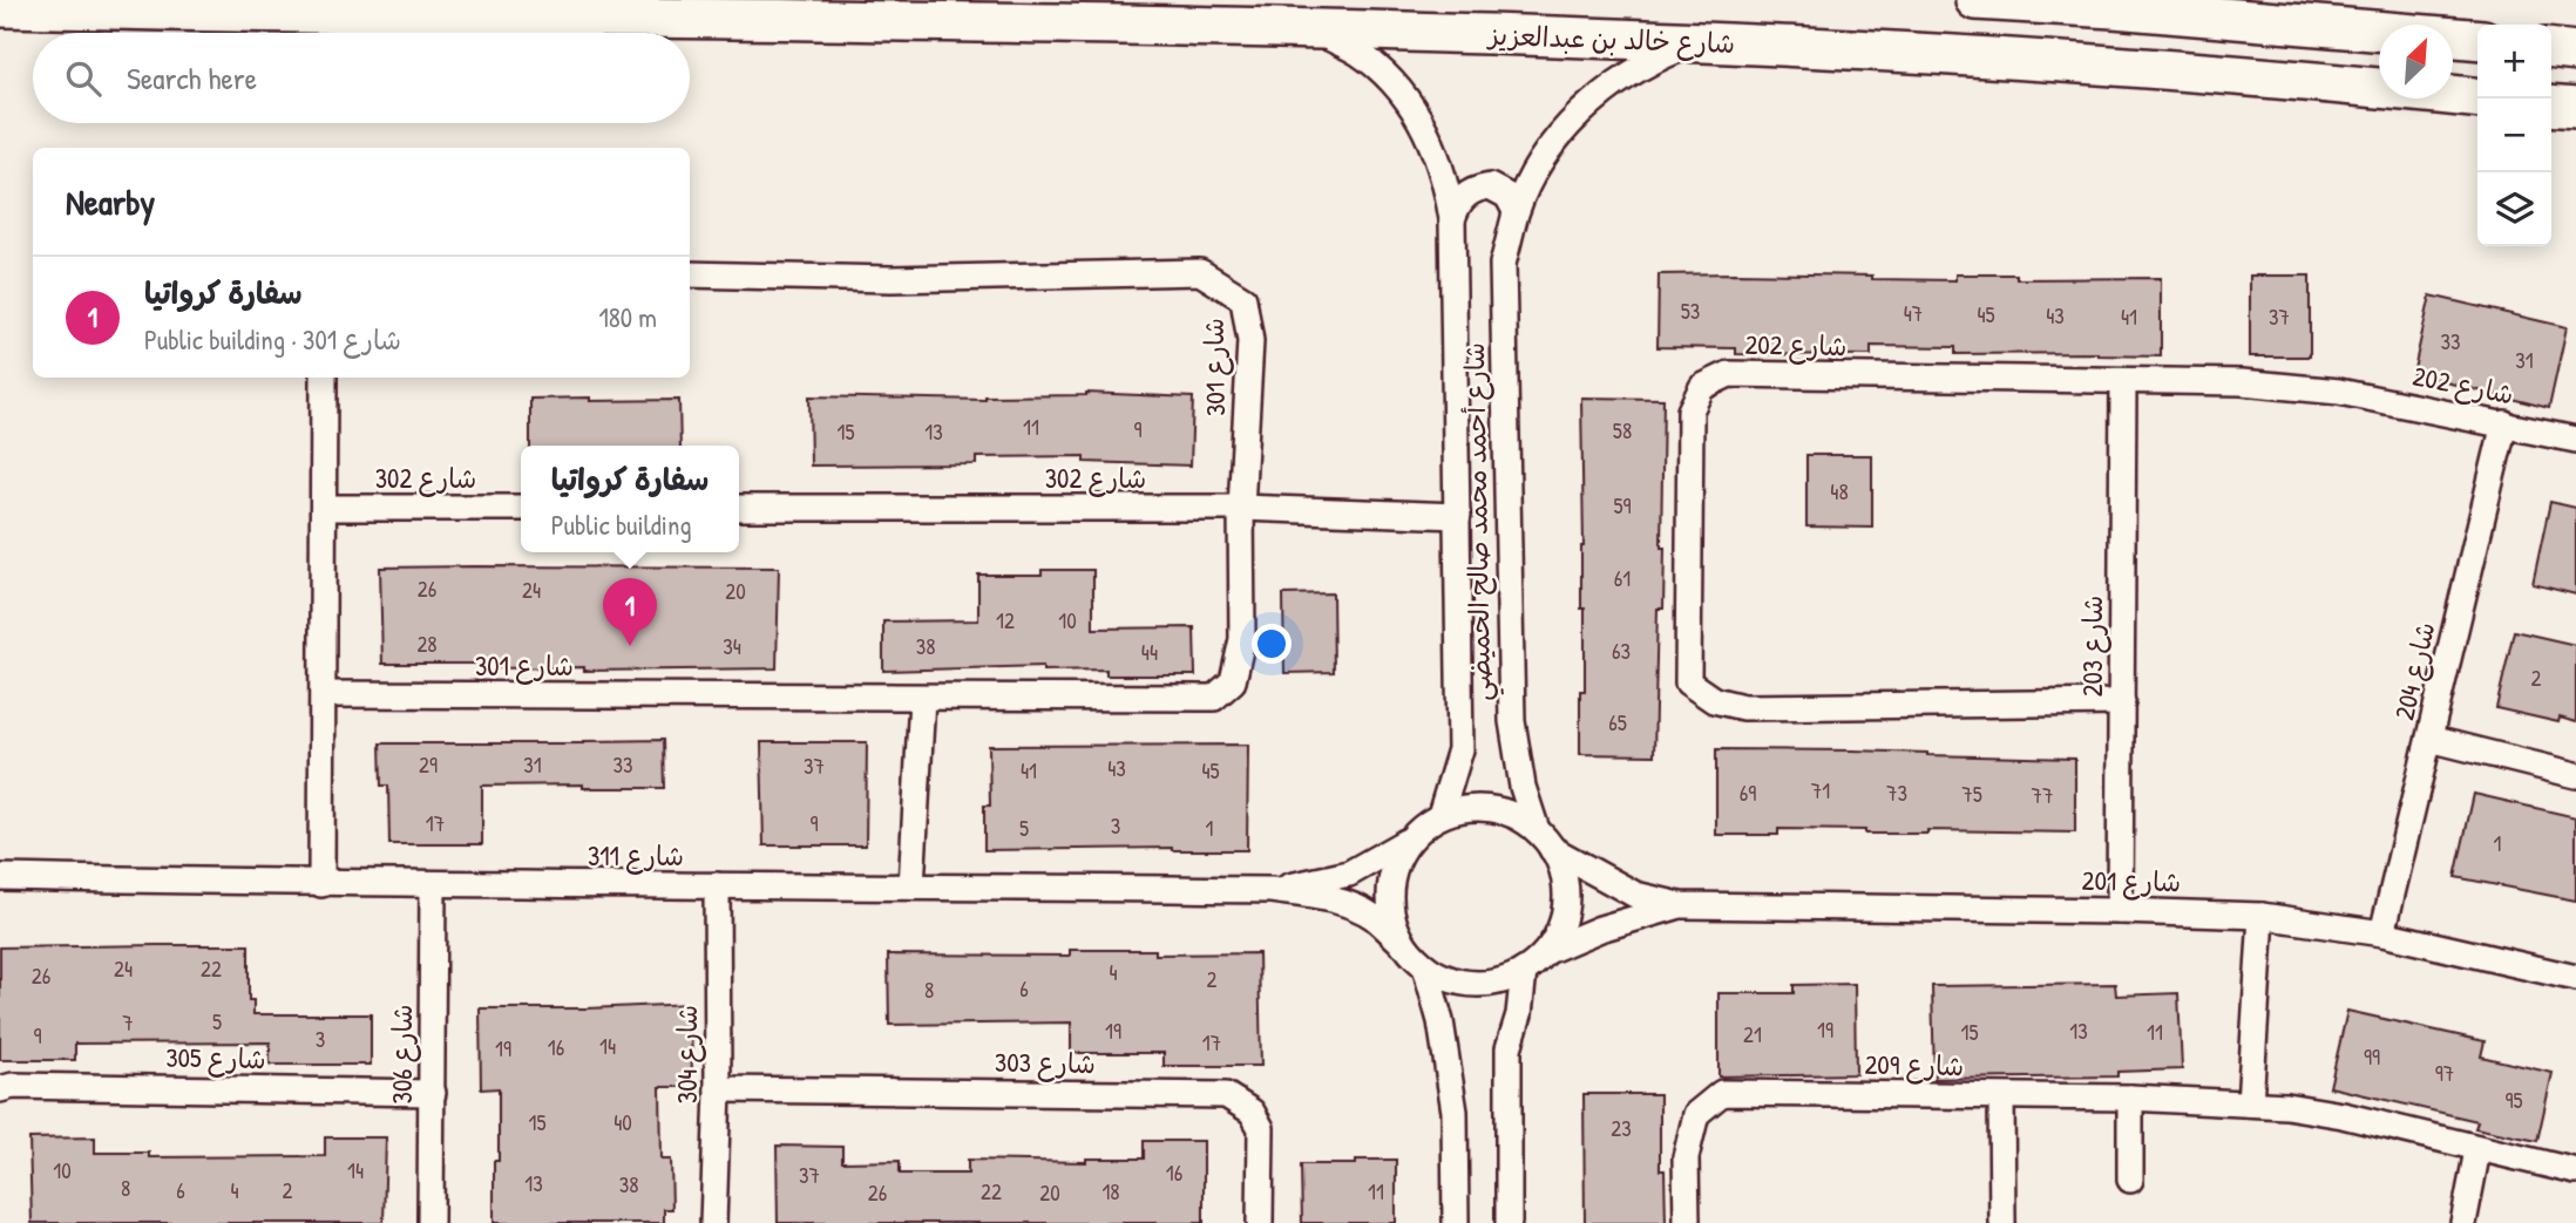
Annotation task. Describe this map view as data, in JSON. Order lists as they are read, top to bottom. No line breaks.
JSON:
{"streets":{"main road":["شارع خالد بن عبدالعزيز"],"street":["شارع 202","شارع 301","شارع 302","شارع أحمد محمد صالح الحميضي","شارع 203","شارع 204","شارع 311","شارع 201","شارع 306","شارع 304","شارع 305","شارع 303","شارع 209"]},"crossings":[["شارع خالد بن عبدالعزيز","شارع أحمد محمد صالح الحميضي"],["شارع 202","شارع 203"],["شارع 202","شارع 204"],["شارع 301","شارع 302"],["شارع 302","شارع أحمد محمد صالح الحميضي"],["شارع أحمد محمد صالح الحميضي","شارع 311"],["شارع أحمد محمد صالح الحميضي","شارع 201"],["شارع 203","شارع 201"],["شارع 204","شارع 201"],["شارع 311","شارع 201"],["شارع 311","شارع 306"],["شارع 311","شارع 304"],["شارع 306","شارع 305"],["شارع 304","شارع 303"]],"house_numbers":["53","47","45","43","41","37","33","31","11","9","58","15","13","48","59","61","26","24","20","12","10","28","34","38","63","44","2","65","29","31","33","37","43","41","45","71","69","73","75","77","17","9","3","5","1","1","24","22","4","26","2","6","8","5","7","19","19","13","15","11","21","9","3","17","14","16","19","99","97","95","15","40","23","10","14","16","37","13","38","8","6","4","2","22","18","11","26","20"],"north":"top right","page":{"map_buttons":["+","−"],"search":"Search here","heading":"Nearby","list":[{"mark":"1","name":"سفارة كرواتيا","note":"Public building · شارع 301","value":"180 m"}],"popup":["سفارة كرواتيا","Public building"],"pins":"1"}}
